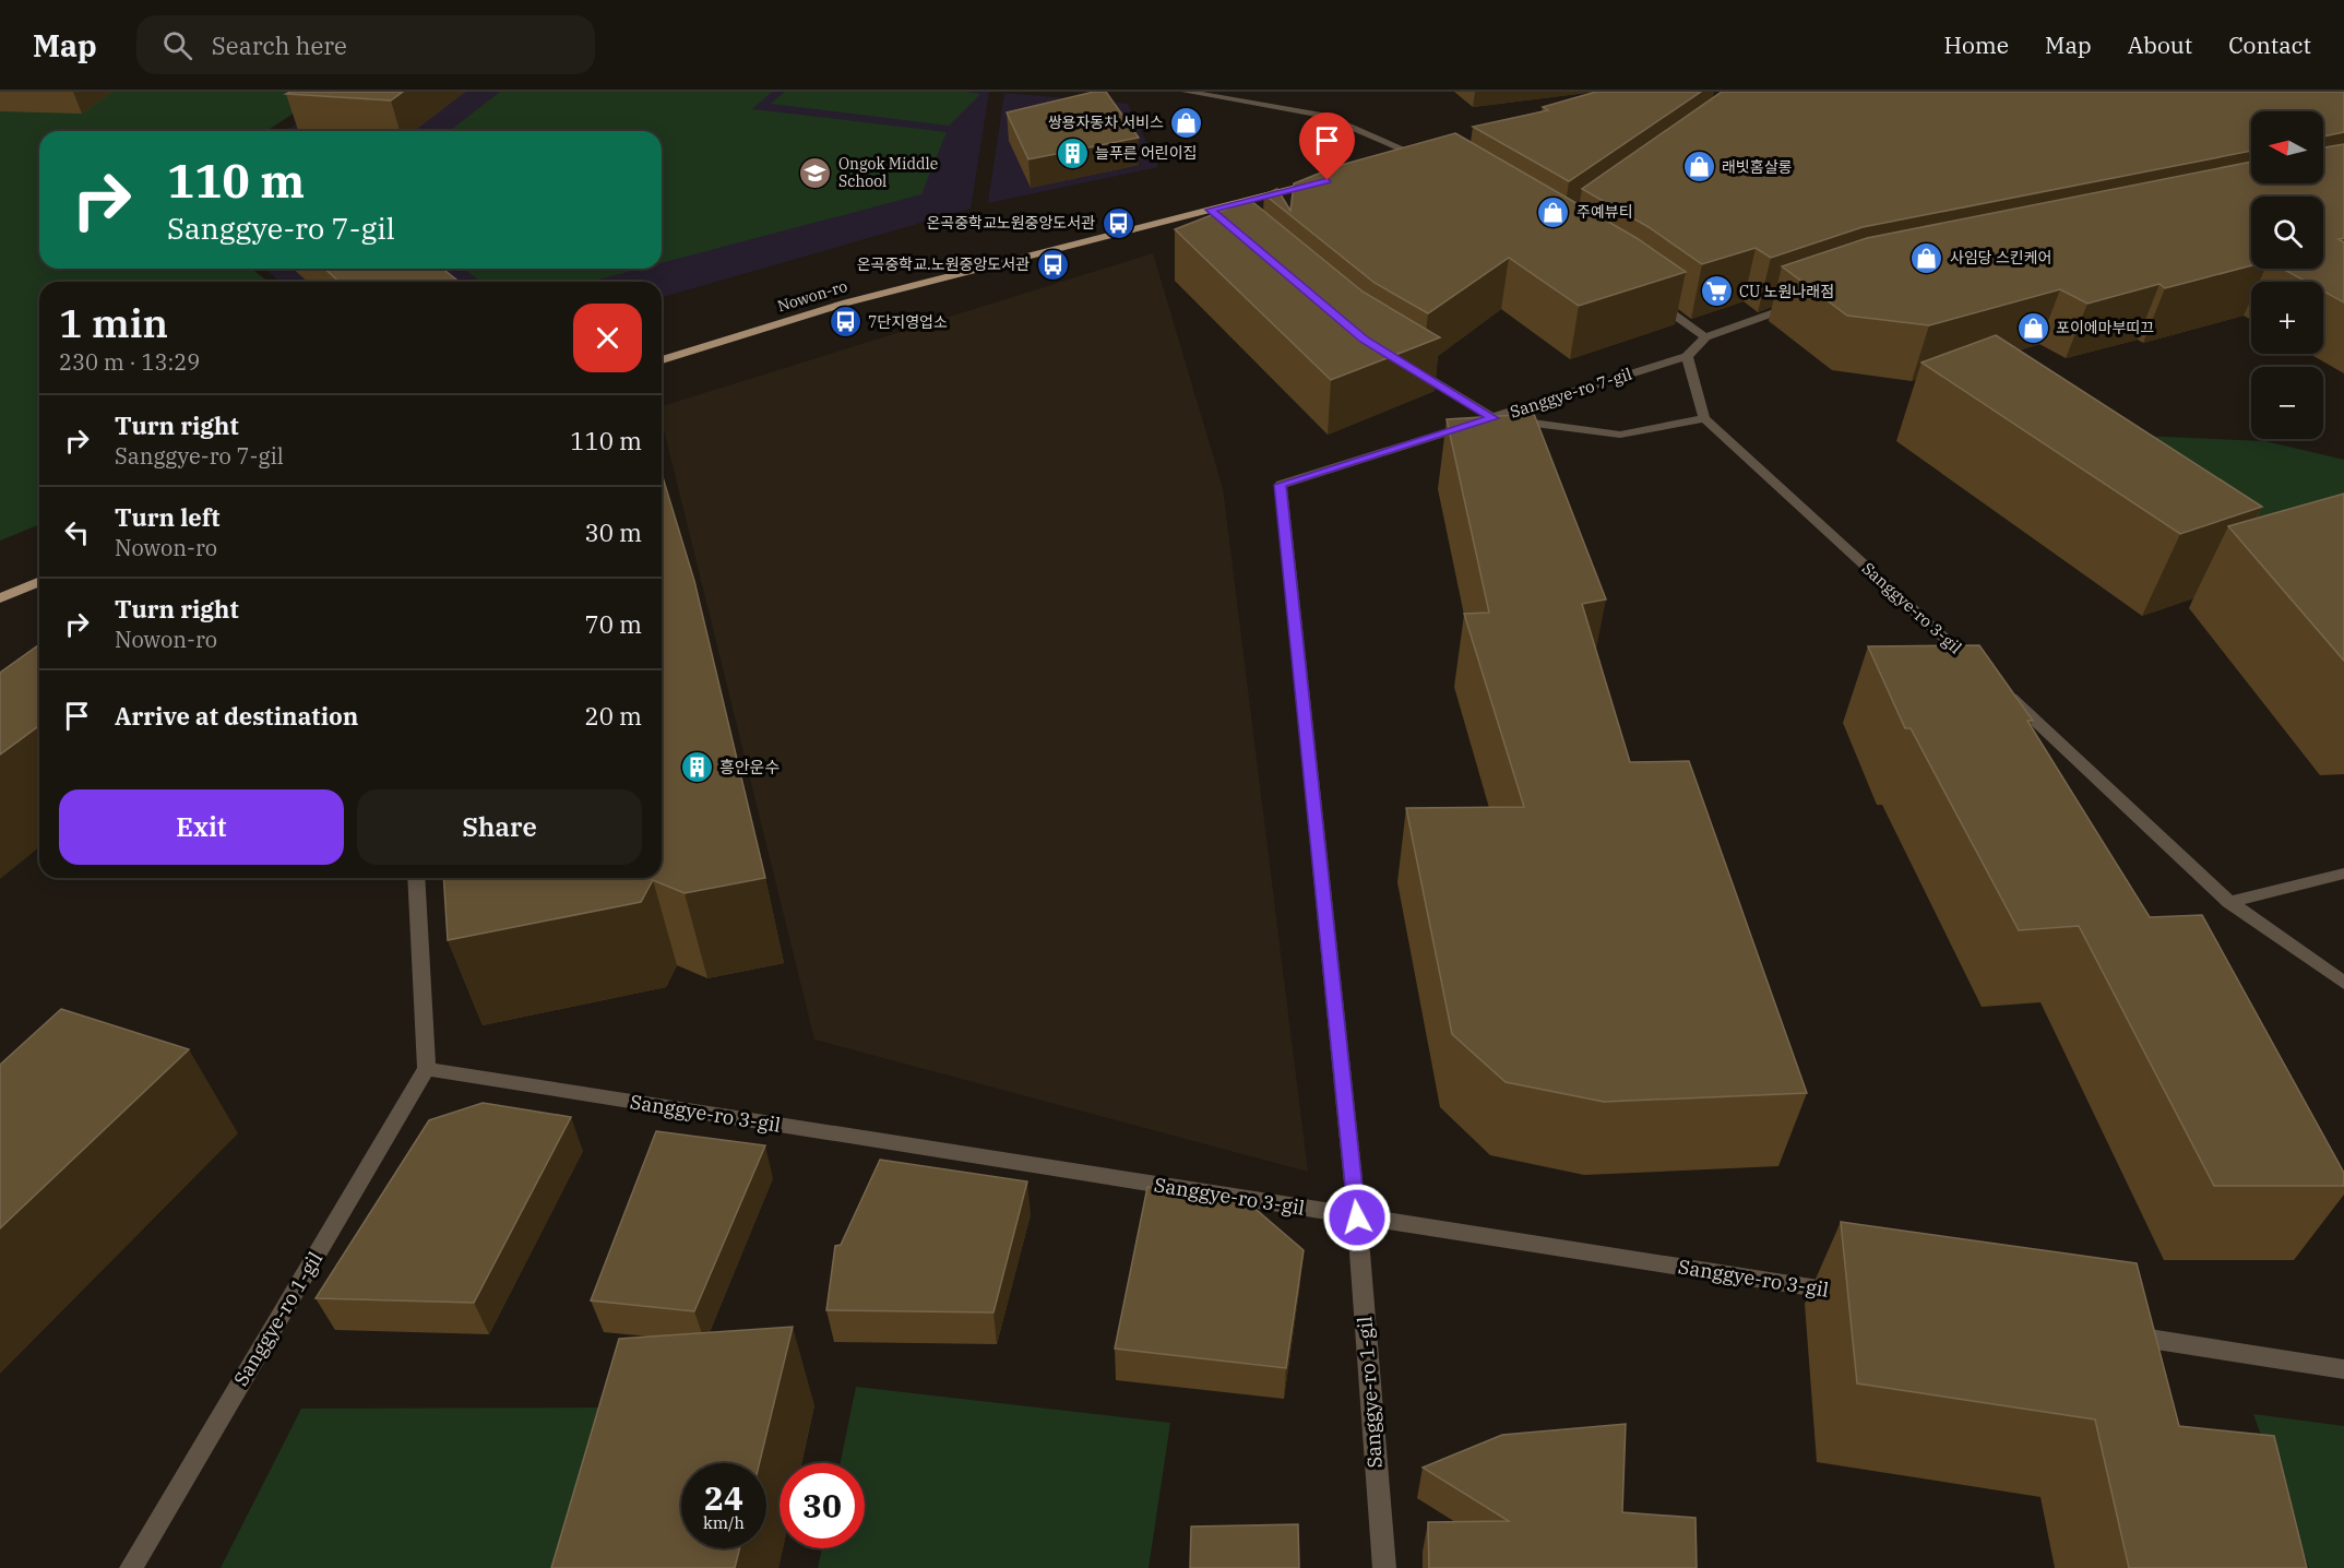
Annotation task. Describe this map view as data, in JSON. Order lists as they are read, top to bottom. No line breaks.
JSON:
{"streets":{"main road":["Nowon-ro"],"street":["Sanggye-ro 7-gil","Sanggye-ro 3-gil","Sanggye-ro 1-gil"]},"crossings":[["Sanggye-ro 7-gil","Sanggye-ro 3-gil"],["Sanggye-ro 7-gil","Sanggye-ro 1-gil"],["Sanggye-ro 3-gil","Sanggye-ro 1-gil"]],"places":{"shop":["쌍용자동차 서비스","래빗홈살롱","주예뷰티","사임당 스킨케어","포이에마부띠끄"],"building":["늘푸른 어린이집","흥안운수"],"school or university":["Ongok Middle School"],"bus stop":["온곡중학교노원중앙도서관","온곡중학교.노원중앙도서관","7단지영업소"],"supermarket":["CU 노원나래점"]},"north":"left","page":{"header":"Map","search":"Search here","nav":["Home","Map","About","Contact"],"map_buttons":["+","−"],"turn":["110 m","Sanggye-ro 7-gil"],"heading":["1 min","230 m · 13:29"],"list":[{"name":"Turn right","note":"Sanggye-ro 7-gil","value":"110 m"},{"name":"Turn left","note":"Nowon-ro","value":"30 m"},{"name":"Turn right","note":"Nowon-ro","value":"70 m"},{"name":"Arrive at destination","value":"20 m"}],"buttons":["Exit","Share"],"speed":"24 km/h","limit":"30"}}
